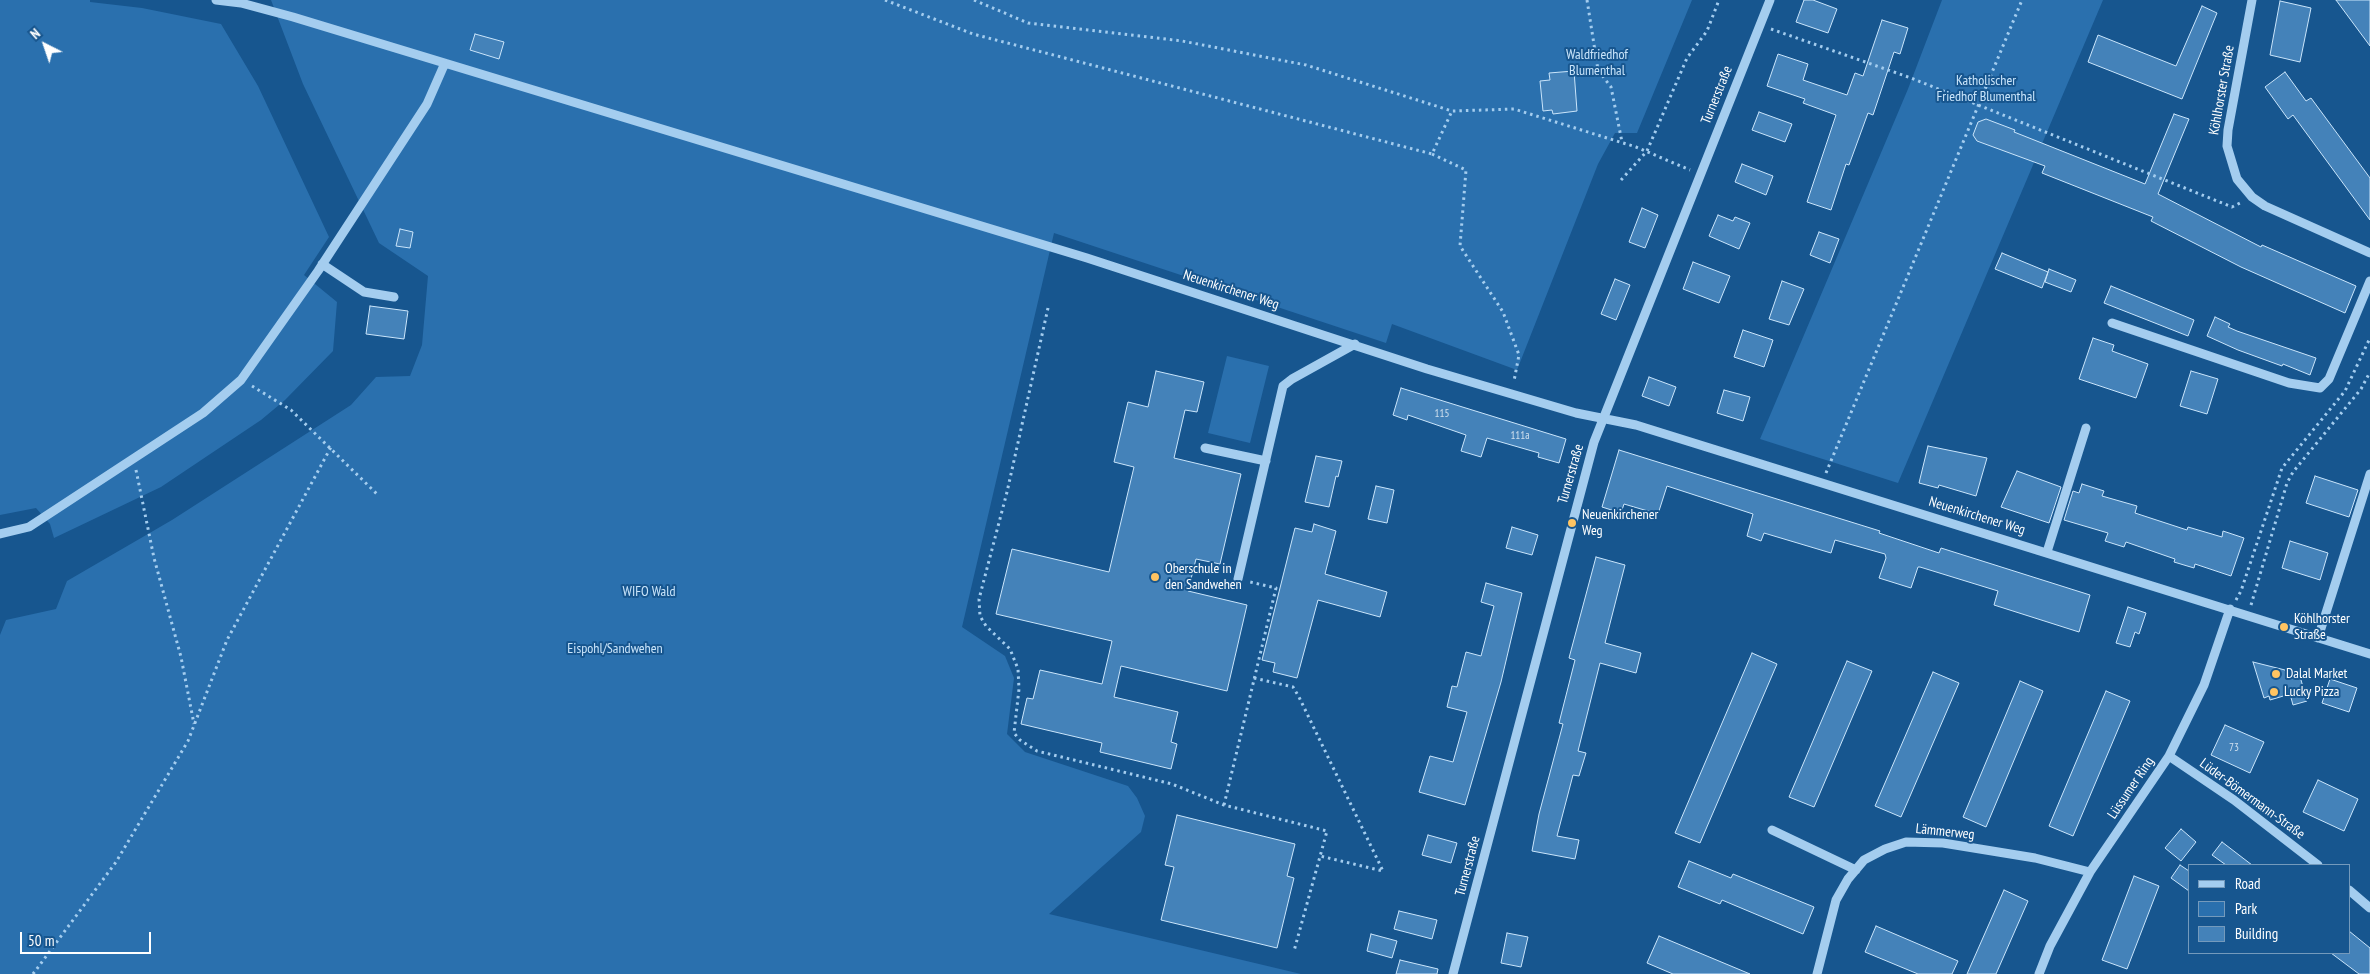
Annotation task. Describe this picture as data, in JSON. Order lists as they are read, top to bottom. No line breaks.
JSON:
{"streets":{"street":["Köhlhorster Straße","Turnerstraße","Neuenkirchener Weg","Lüssumer Ring","Lüder-Bömermann-Straße","Lämmerweg"]},"crossings":[["Turnerstraße","Neuenkirchener Weg"],["Neuenkirchener Weg","Lüssumer Ring"],["Lüssumer Ring","Lüder-Bömermann-Straße"],["Lüssumer Ring","Lämmerweg"]],"parks":["Waldfriedhof Blumenthal","Katholischer Friedhof Blumenthal","WIFO Wald","Eispohl/Sandwehen"],"places":["Neuenkirchener Weg","Oberschule in den Sandwehen","Köhlhorster Straße","Dalal Market","Lucky Pizza"],"house_numbers":["115","111a","73"],"legend":["Road","Park","Building"],"scale_bar":"50 m","north":"top left"}
